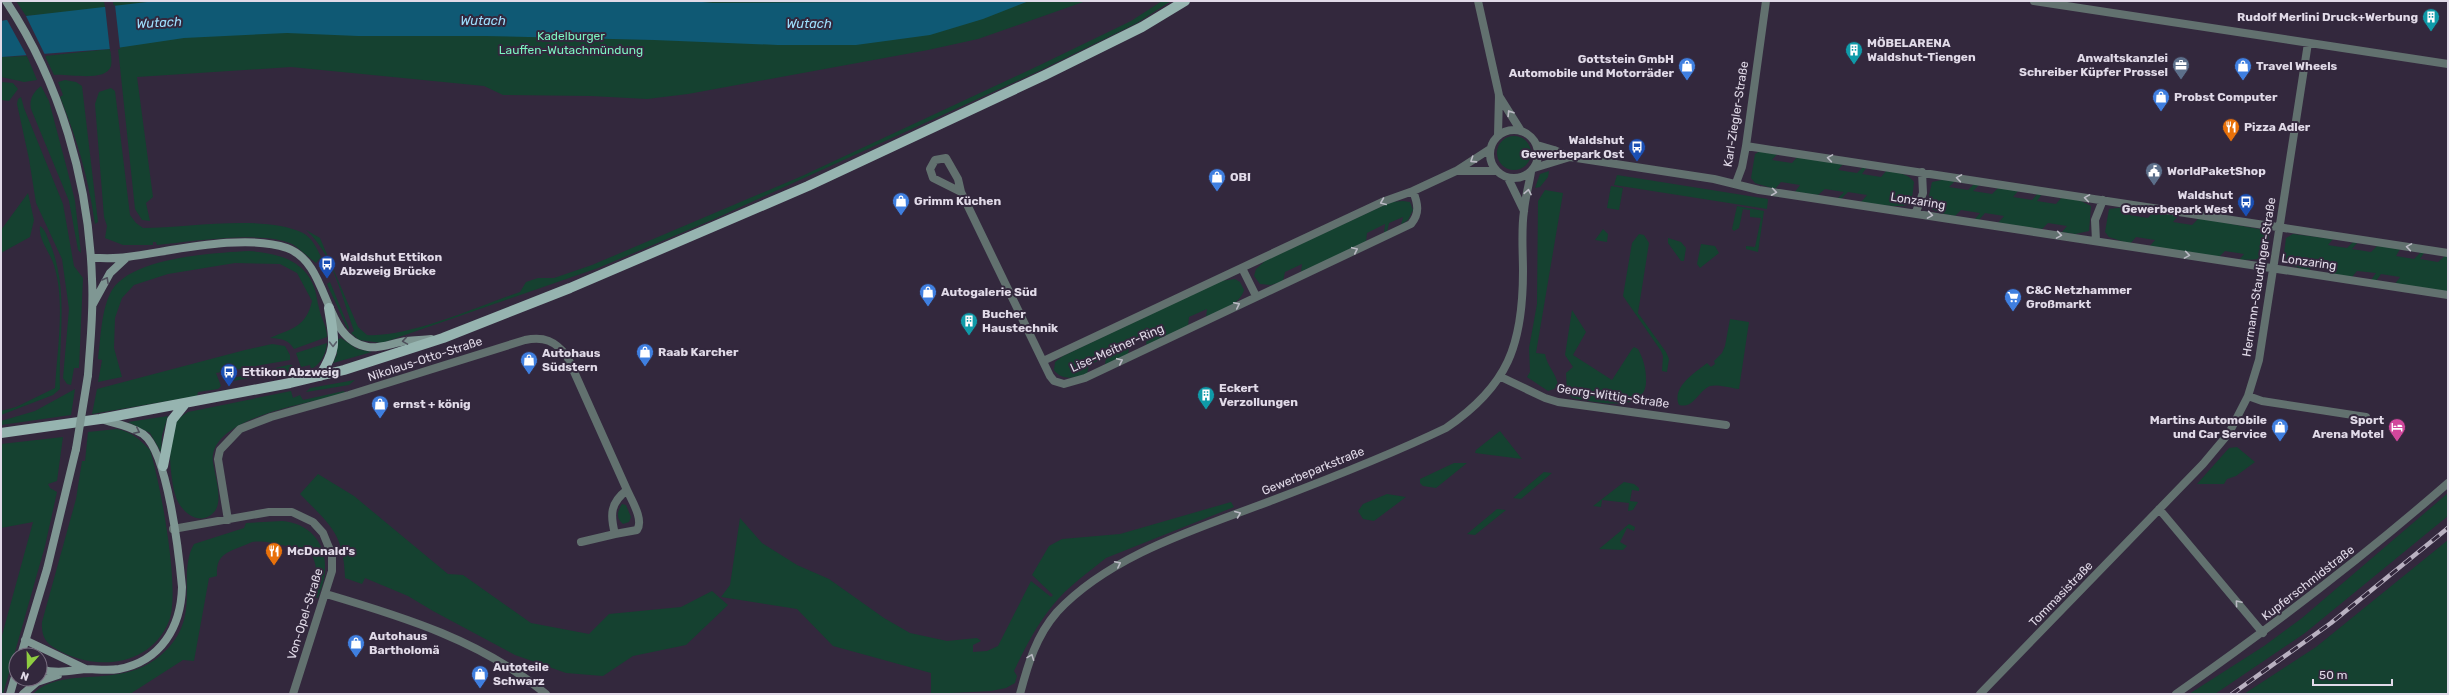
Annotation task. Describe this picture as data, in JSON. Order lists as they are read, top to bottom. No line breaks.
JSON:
{"streets":{"street":["Karl-Ziegler-Straße","Lonzaring","Hermann-Staudinger-Straße","Lise-Meitner-Ring","Nikolaus-Otto-Straße","Georg-Wittig-Straße","Gewerbeparkstraße","Kupferschmidstraße","Tommasistraße","Von-Opel-Straße"]},"crossings":[["Karl-Ziegler-Straße","Lonzaring"],["Karl-Ziegler-Straße","Lise-Meitner-Ring"],["Karl-Ziegler-Straße","Gewerbeparkstraße"],["Lonzaring","Hermann-Staudinger-Straße"],["Hermann-Staudinger-Straße","Tommasistraße"],["Lise-Meitner-Ring","Gewerbeparkstraße"],["Nikolaus-Otto-Straße","Von-Opel-Straße"],["Georg-Wittig-Straße","Gewerbeparkstraße"]],"one_way":["Gewerbeparkstraße"],"water":["Wutach"],"parks":["Kadelburger Lauffen-Wutachmündung"],"places":{"building":["Rudolf Merlini Druck+Werbung","MÖBELARENA Waldshut-Tiengen","Bucher Haustechnik","Eckert Verzollungen"],"office":["Anwaltskanzlei Schreiber Küpfer Prossel"],"shop":["Gottstein GmbH Automobile und Motorräder","Travel Wheels","Probst Computer","OBI","Grimm Küchen","Autogalerie Süd","Raab Karcher","Autohaus Südstern","ernst + könig","Martins Automobile und Car Service","Autohaus Bartholomä","Autoteile Schwarz"],"restaurant":["Pizza Adler","McDonald's"],"bus stop":["Waldshut Gewerbepark Ost","Waldshut Gewerbepark West","Waldshut Ettikon Abzweig Brücke","Ettikon Abzweig"],"public building":["WorldPaketShop"],"supermarket":["C&C Netzhammer Großmarkt"],"hotel":["Sport Arena Motel"]},"scale_bar":"50 m","north":"bottom"}
